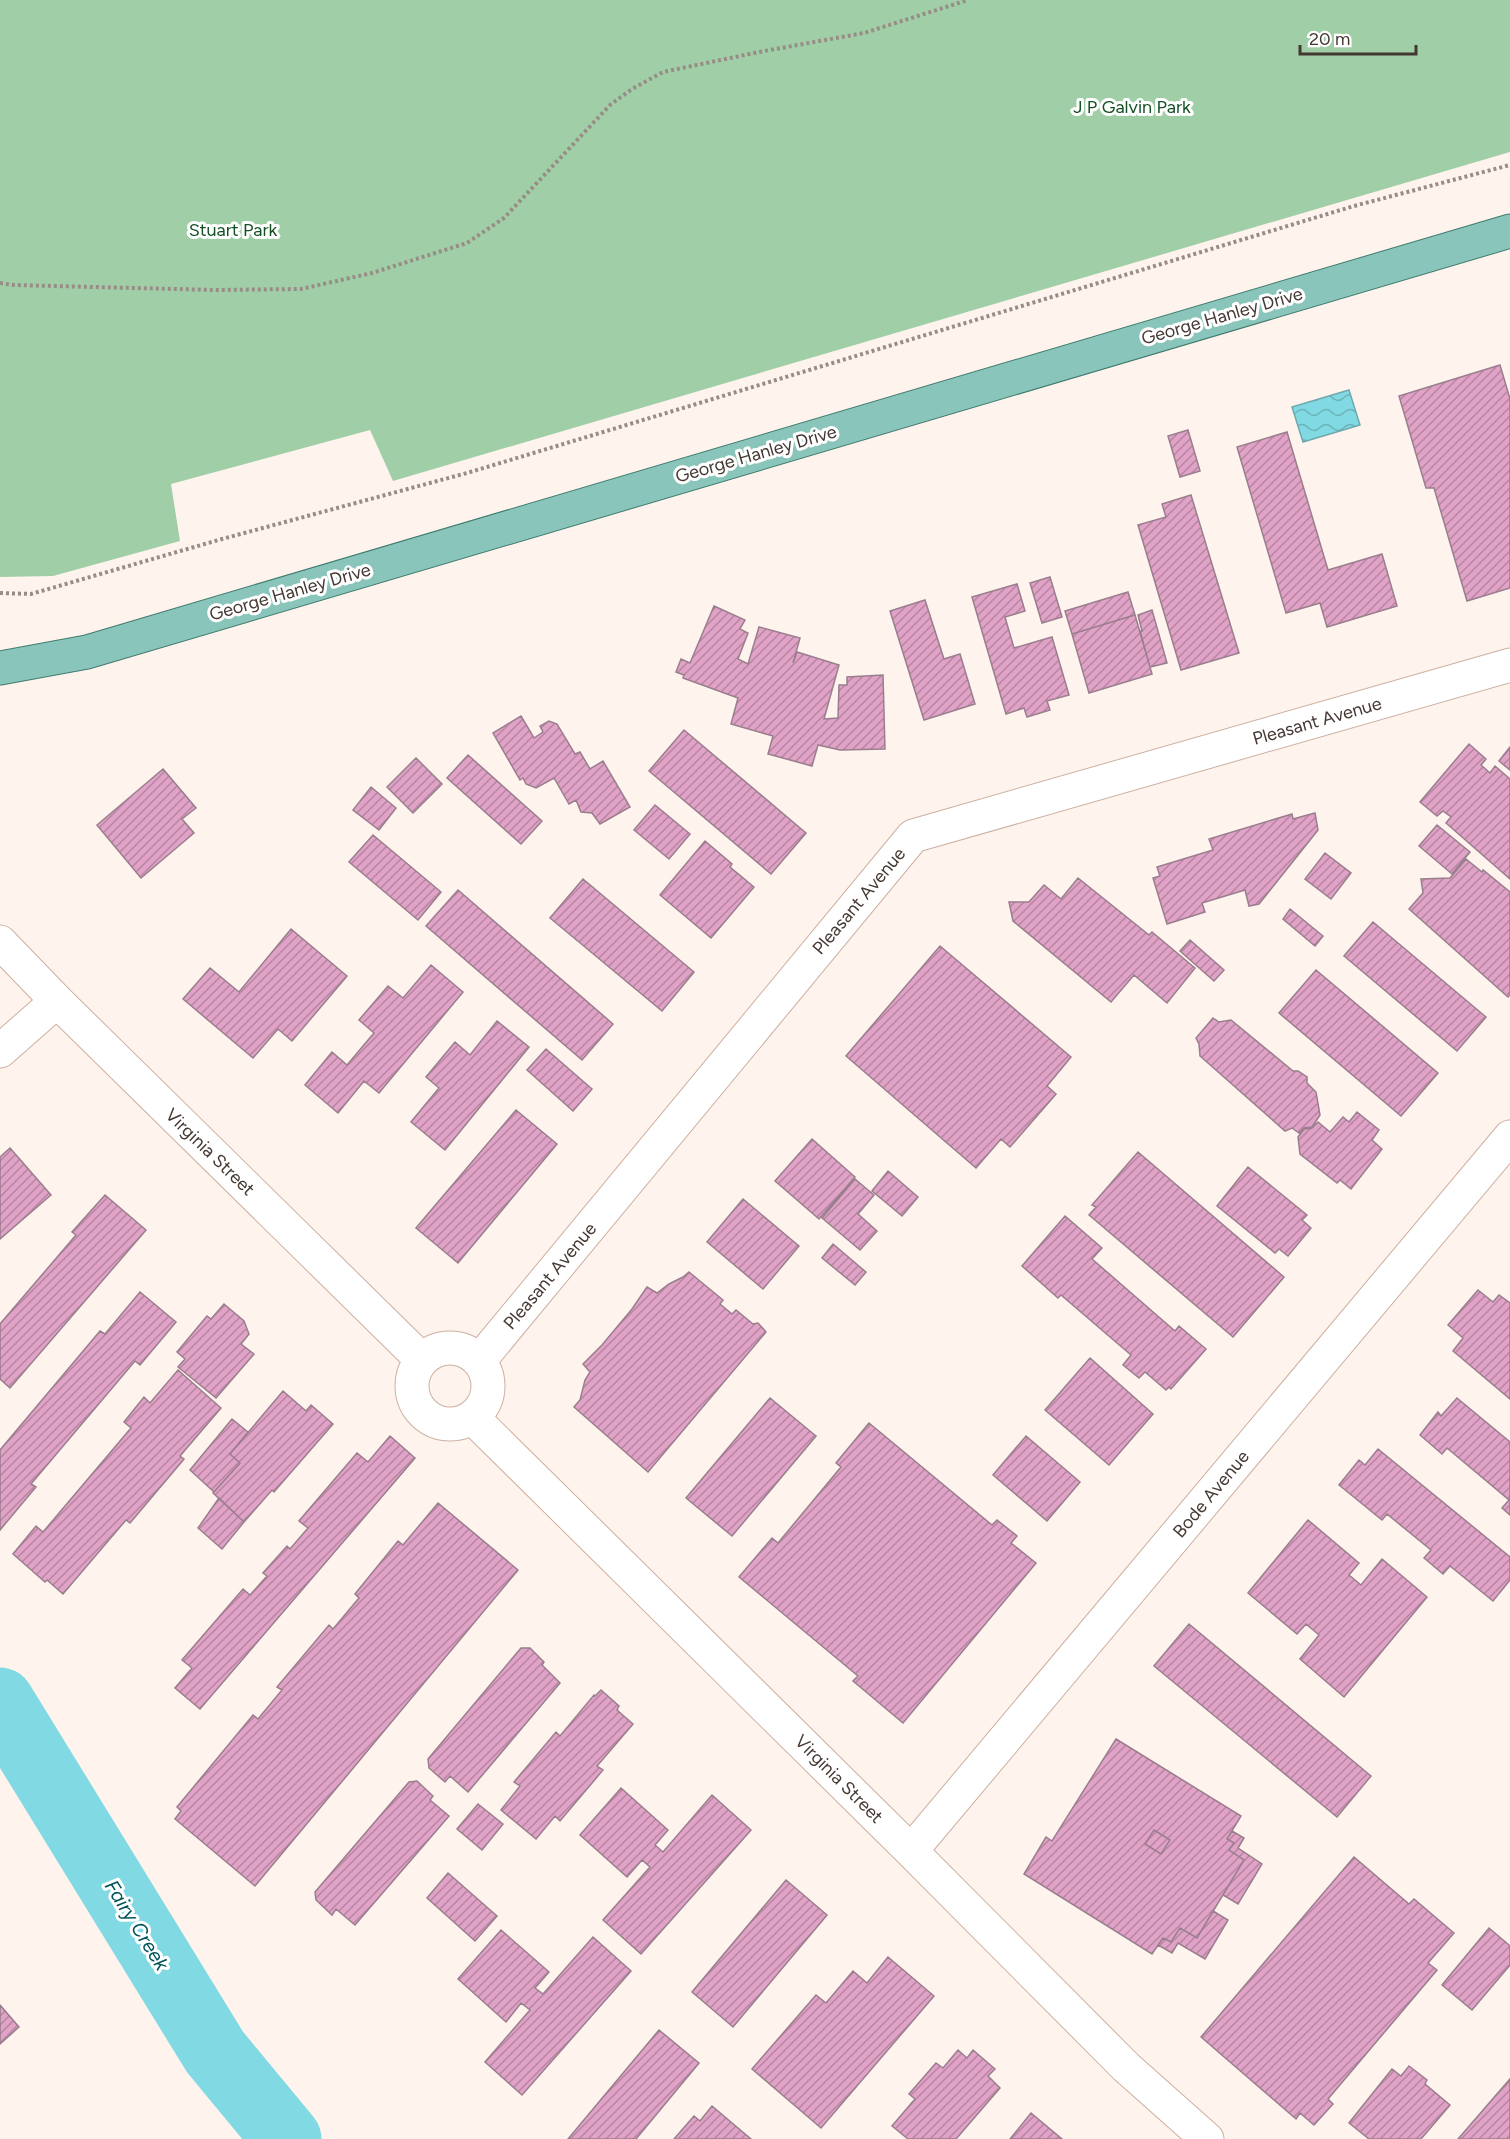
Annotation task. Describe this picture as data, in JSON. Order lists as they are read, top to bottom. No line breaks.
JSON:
{"streets":{"main road":["George Hanley Drive"],"street":["Pleasant Avenue","Virginia Street","Bode Avenue"]},"crossings":[["Pleasant Avenue","Virginia Street"],["Virginia Street","Bode Avenue"]],"water":["Fairy Creek"],"parks":["J P Galvin Park","Stuart Park"],"scale_bar":"20 m"}
